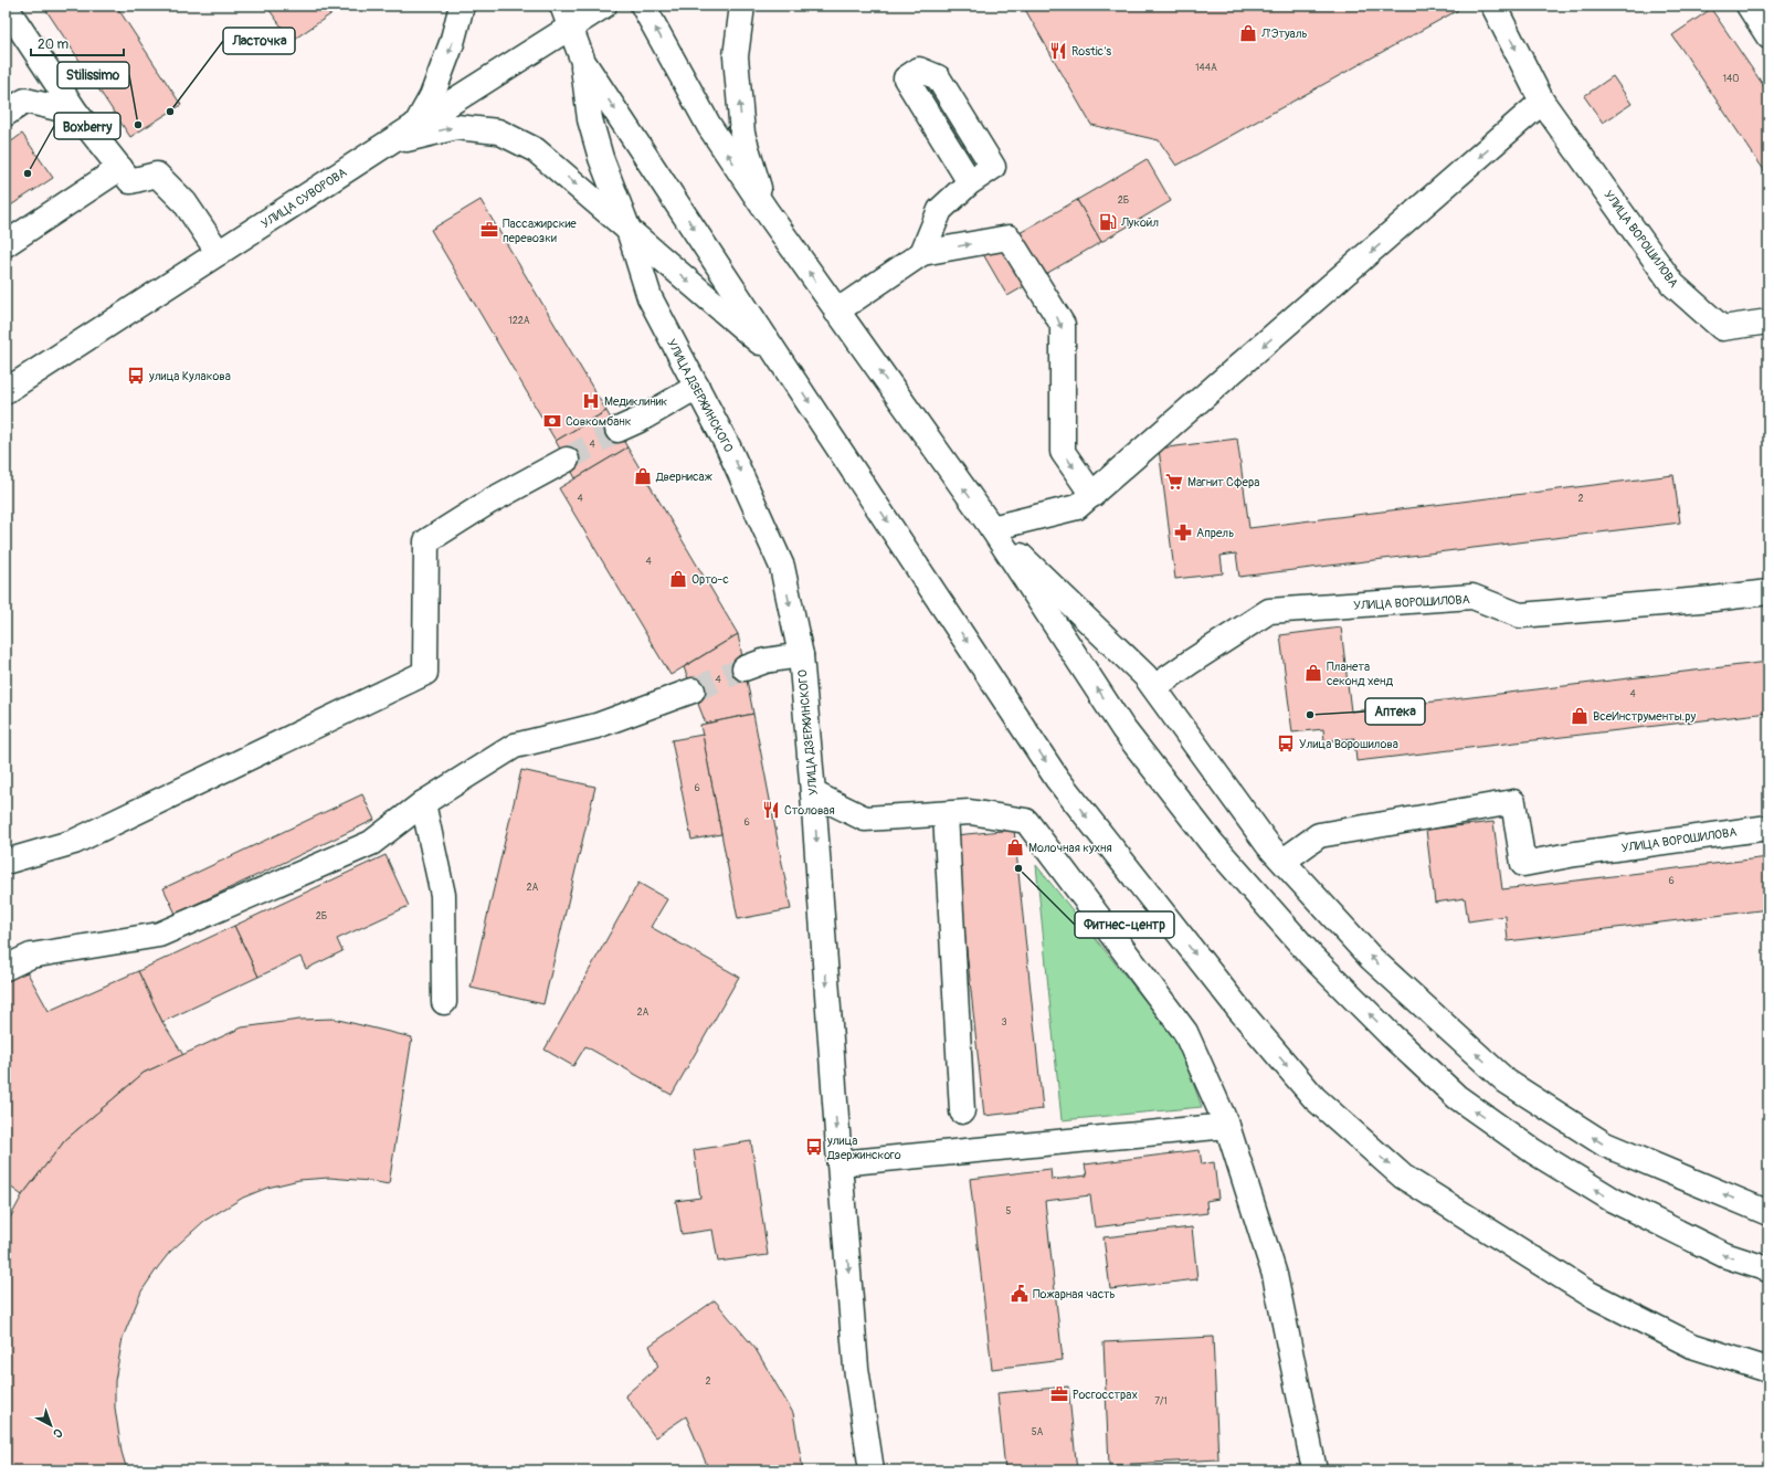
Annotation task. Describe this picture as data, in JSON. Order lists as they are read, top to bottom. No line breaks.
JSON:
{"streets":{"main road":["УЛИЦА СУВОРОВА","УЛИЦА ВОРОШИЛОВА","УЛИЦА ДЗЕРЖИНСКОГО"]},"places":{"shop":["Л'Этуаль","Двернисаж","Орто-с","Планета секонд хенд","ВсеИнструменты.ру","Молочная кухня"],"restaurant":["Rostic's","Столовая"],"other":["Ласточка","Stilissimo","Boxberry","Аптека","Фитнес-центр"],"fuel station":["Лукойл"],"office":["Пассажирские перевозки","Росгосстрах"],"bus stop":["улица Кулакова","Улица Ворошилова","улица Дзержинского"],"hospital":["Медиклиник"],"bank":["Совкомбанк"],"supermarket":["Магнит Сфера"],"pharmacy":["Апрель"],"public building":["Пожарная часть"]},"house_numbers":["144А","140","2Б","122А","4","4","2","4","4","4","6","6","6","2А","2Б","2А","3","5","2","7/1","5А"],"scale_bar":"20 m","north":"bottom right"}
